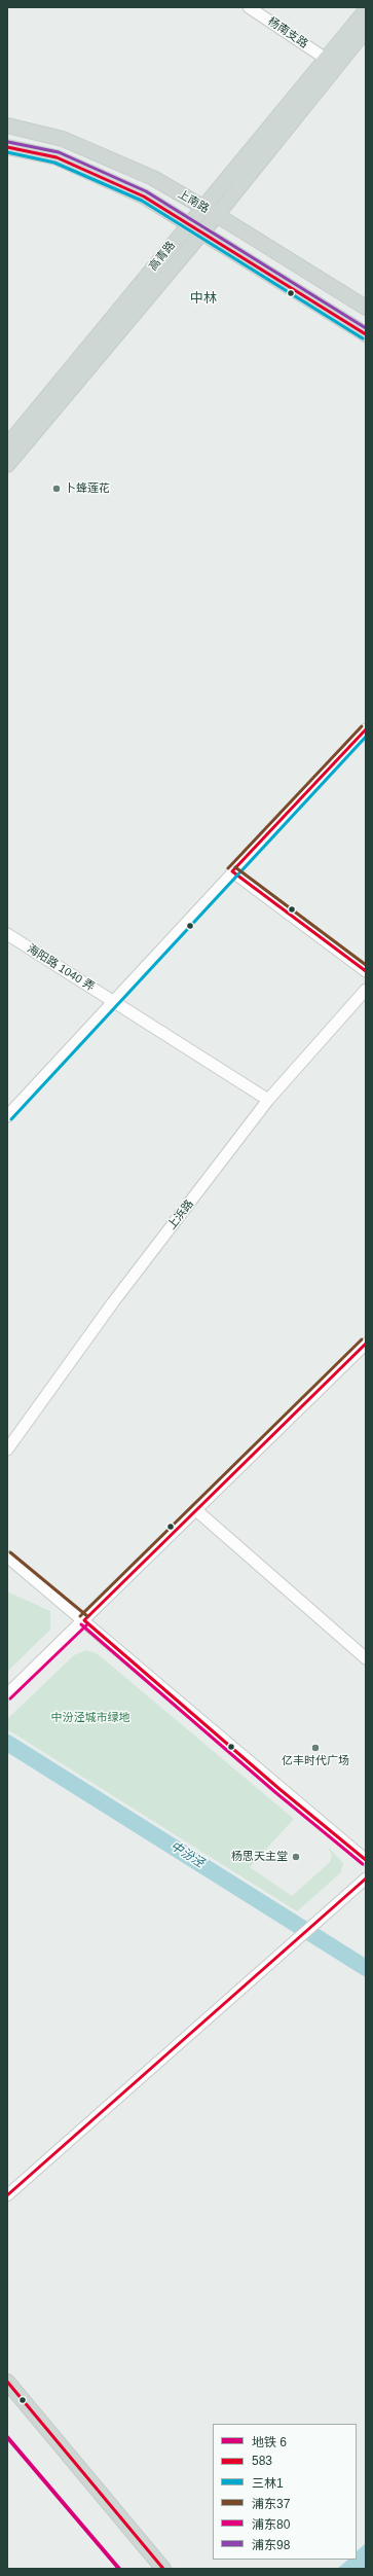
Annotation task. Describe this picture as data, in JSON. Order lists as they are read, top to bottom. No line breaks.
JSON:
{"streets":{"main road":["上南路","高青路"],"street":["杨南支路","海阳路 1040 弄","上浜路"]},"crossings":[["杨南支路","高青路"],["上南路","高青路"],["海阳路 1040 弄","上浜路"]],"districts":["中林"],"water":["中汾泾"],"parks":["中汾泾城市绿地"],"places":["卜蜂莲花","亿丰时代广场","杨思天主堂"],"lines":["transit line 浦东98","transit line 583","transit line 三林1","transit line 浦东37","transit line 浦东80","metro line 6"],"legend":["地铁 6","583","三林1","浦东37","浦东80","浦东98"]}
